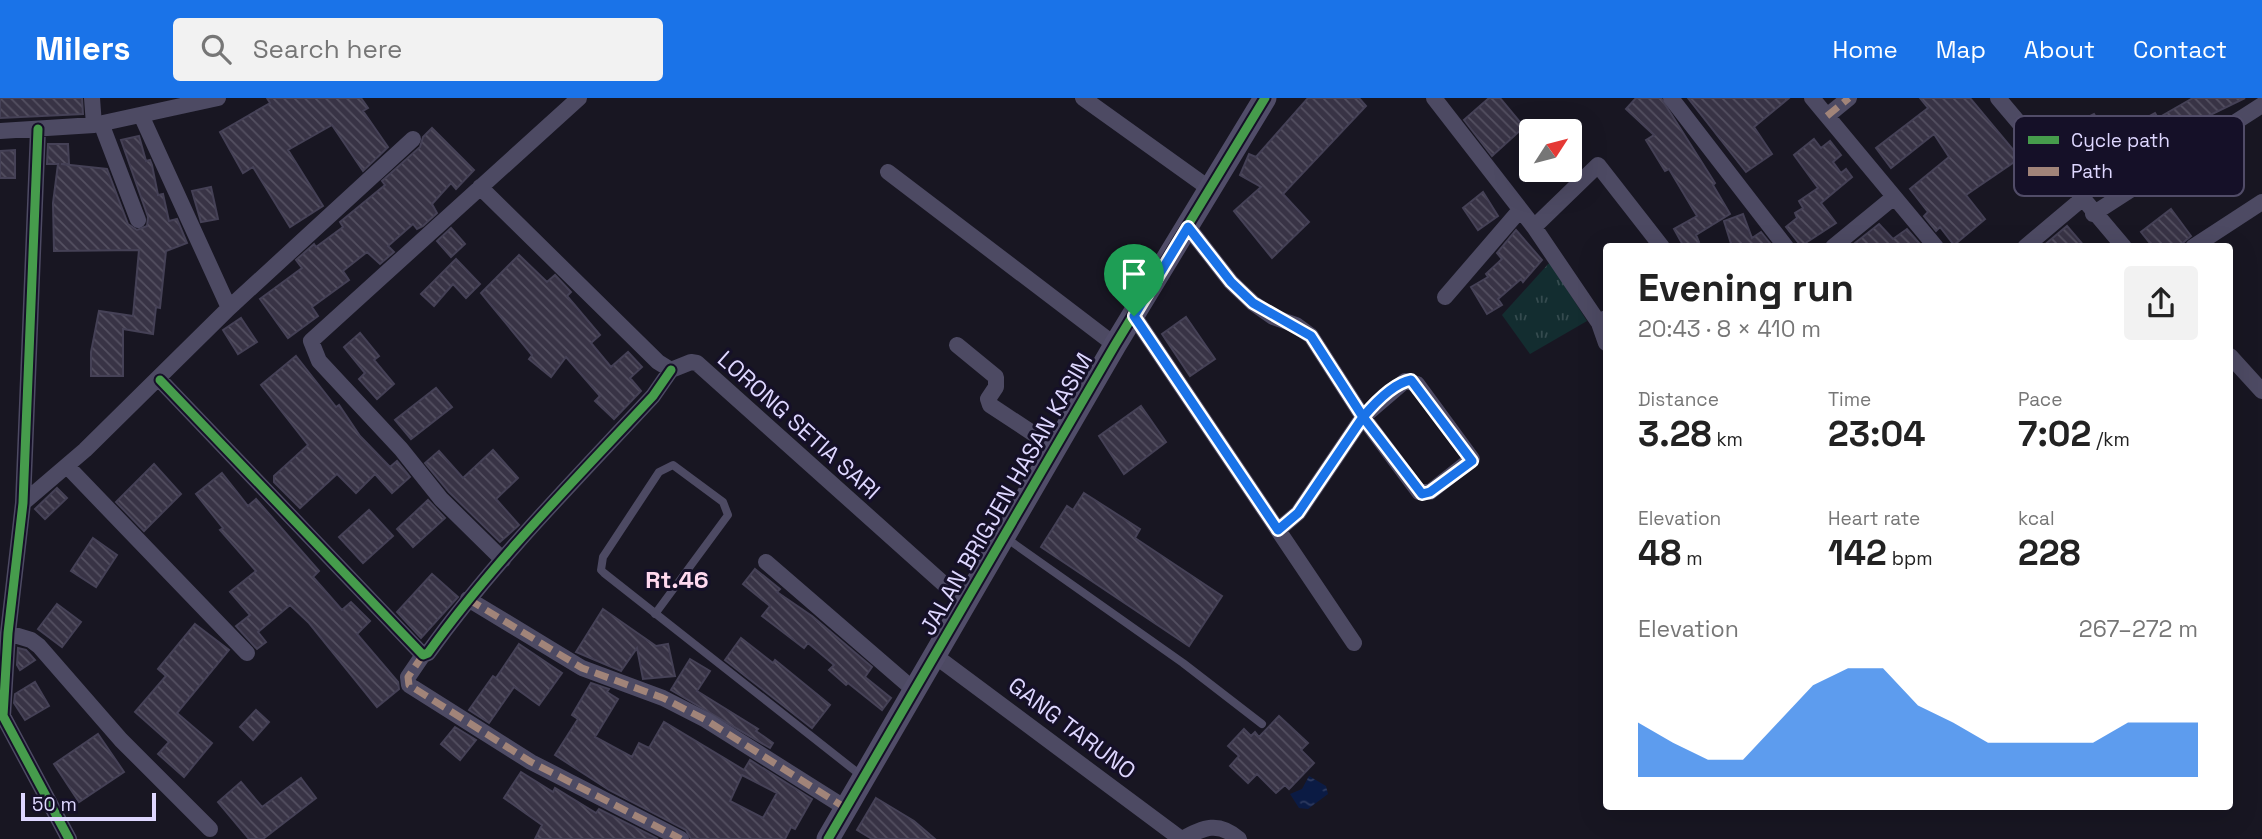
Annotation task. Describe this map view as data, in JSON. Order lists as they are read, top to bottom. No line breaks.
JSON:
{"streets":{"street":["LORONG SETIA SARI","JALAN BRIGJEN HASAN KASIM","GANG TARUNO"]},"crossings":[["LORONG SETIA SARI","JALAN BRIGJEN HASAN KASIM"],["JALAN BRIGJEN HASAN KASIM","GANG TARUNO"]],"districts":["Rt.46"],"legend":["Cycle path","Path"],"scale_bar":"50 m","north":"top right","page":{"header":"Milers","search":"Search here","nav":["Home","Map","About","Contact"],"heading":["Evening run","20:43 · 8 × 410 m"],"stats":[["Distance","3.28 km"],["Time","23:04"],["Pace","7:02 /km"],["Elevation","48 m"],["Heart rate","142 bpm"],["kcal","228"]],"chart":["Elevation","267–272 m"],"scale":"50 m"}}
